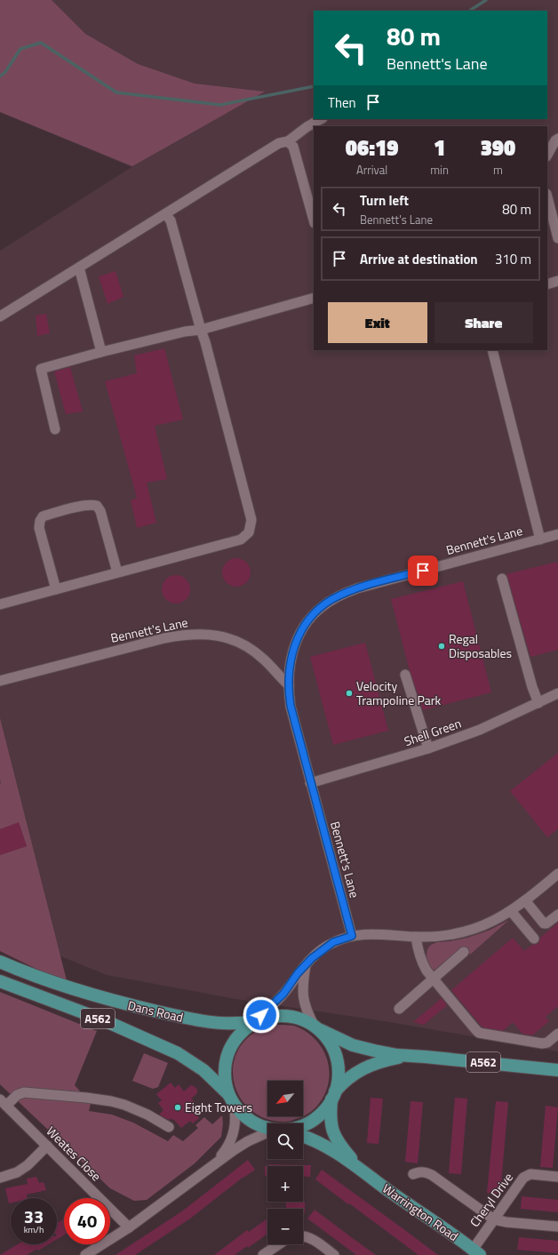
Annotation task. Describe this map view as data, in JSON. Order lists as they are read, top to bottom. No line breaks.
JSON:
{"streets":{"main road":["Dans Road","A562","Warrington Road"],"street":["Bennett's Lane","Shell Green","Weates Close","Cheryl Drive"]},"crossings":[["Bennett's Lane","Shell Green"],["Dans Road","A562"],["A562","Warrington Road"],["Cheryl Drive","Warrington Road"]],"places":["Regal Disposables","Velocity Trampoline Park","Eight Towers"],"north":"bottom left","page":{"turn":["80 m","Bennett's Lane"],"then":"Then","eta":["06:19","Arrival","1","min","390","m"],"list":[{"name":"Turn left","note":"Bennett's Lane","value":"80 m"},{"name":"Arrive at destination","value":"310 m"}],"buttons":["Exit","Share"],"map_buttons":["+","−"],"speed":"33 km/h","limit":"40"}}
